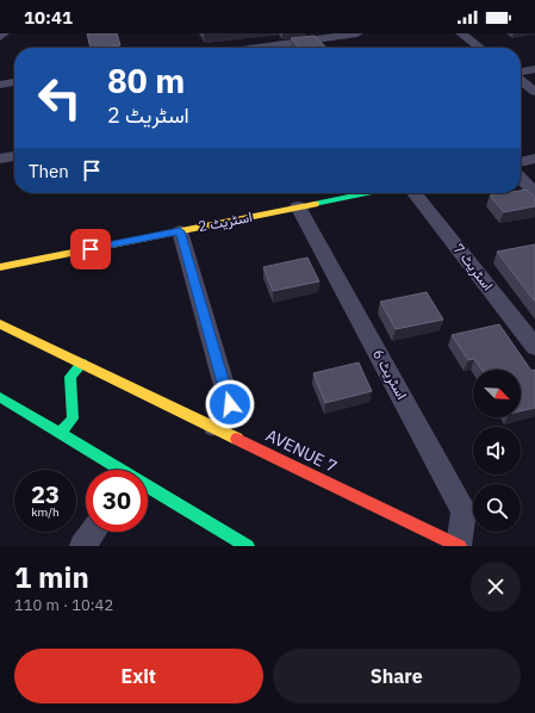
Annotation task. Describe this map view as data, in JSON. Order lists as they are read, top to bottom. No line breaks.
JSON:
{"streets":{"street":["اسٹریٹ 2","اسٹریٹ 7","اسٹریٹ 6","AVENUE 7"]},"crossings":[["اسٹریٹ 2","اسٹریٹ 6"],["اسٹریٹ 6","AVENUE 7"]],"north":"bottom right","page":{"status":"10:41","turn":["80 m","اسٹریٹ 2"],"then":"Then","speed":"23 km/h","limit":"30","heading":["1 min","110 m · 10:42"],"buttons":["Exit","Share"]}}
